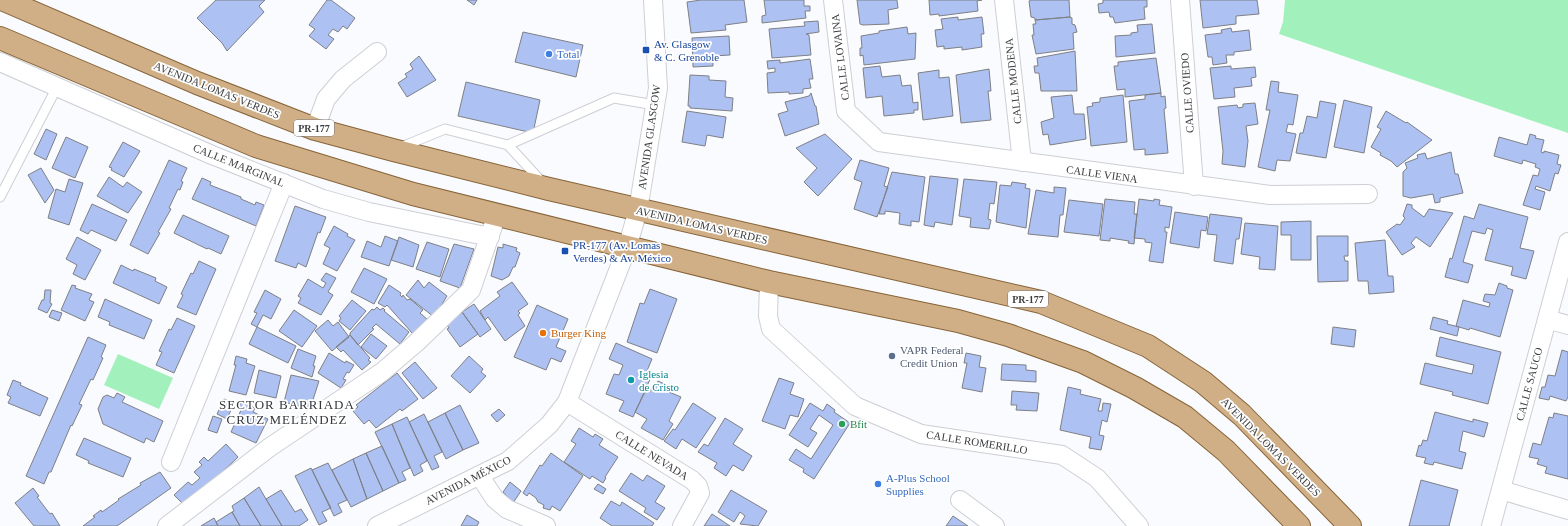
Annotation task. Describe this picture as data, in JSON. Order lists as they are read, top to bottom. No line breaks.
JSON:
{"streets":{"main road":["AVENIDA LOMAS VERDES","PR-177"],"street":["CALLE LOVAINA","CALLE MODENA","CALLE OVIEDO","AVENIDA GLASGOW","CALLE MARGINAL","CALLE VIENA","CALLE SAUCO","CALLE ROMERILLO","CALLE NEVADA","AVENIDA MÉXICO"]},"crossings":[["CALLE LOVAINA","CALLE VIENA"],["CALLE MODENA","CALLE VIENA"],["AVENIDA LOMAS VERDES","AVENIDA GLASGOW"],["CALLE OVIEDO","CALLE VIENA"],["AVENIDA GLASGOW","AVENIDA MÉXICO"],["CALLE NEVADA","AVENIDA MÉXICO"]],"districts":["SECTOR BARRIADA CRUZ MELÉNDEZ"],"places":{"transit":["Av. Glasgow & C. Grenoble","PR-177 (Av. Lomas Verdes) & Av. México"],"other":["Total","Burger King","VAPR Federal Credit Union","Iglesia de Cristo","Bfit","A-Plus School Supplies"]}}
